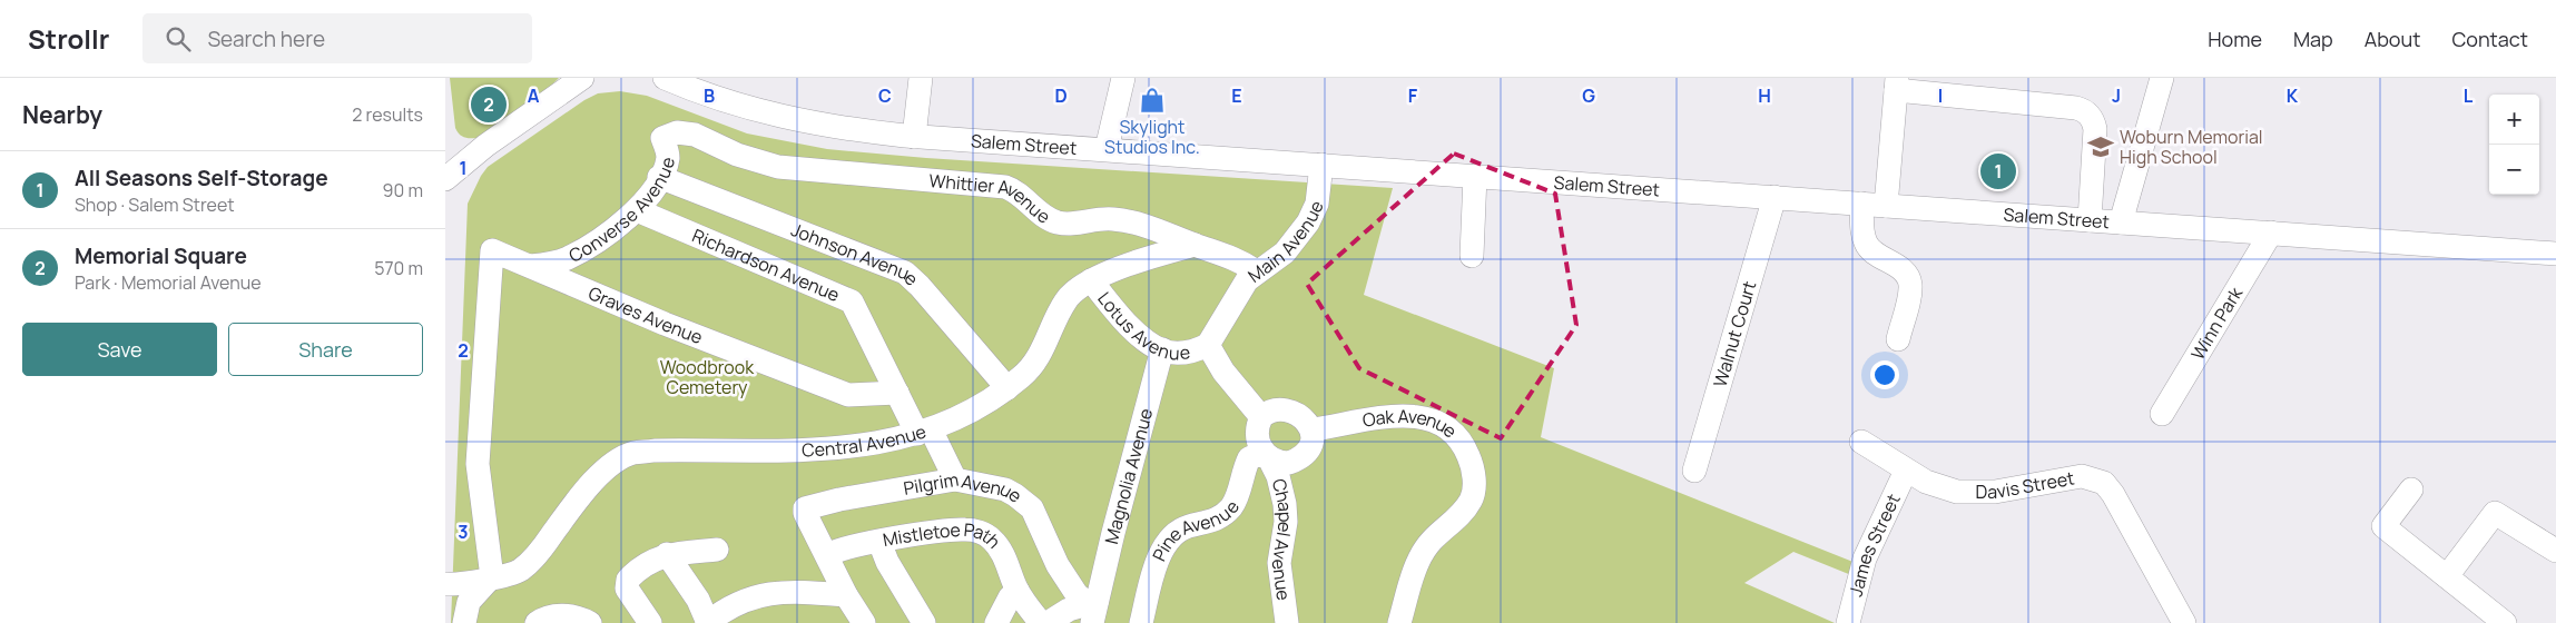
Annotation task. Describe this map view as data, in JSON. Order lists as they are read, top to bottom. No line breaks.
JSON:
{"streets":{"street":["Salem Street","Whittier Avenue","Converse Avenue","Main Avenue","Johnson Avenue","Richardson Avenue","Graves Avenue","Lotus Avenue","Winn Park","Walnut Court","Oak Avenue","Central Avenue","Magnolia Avenue","Davis Street","Pilgrim Avenue","Pine Avenue","Chapel Avenue","James Street","Mistletoe Path"]},"crossings":[["Salem Street","Main Avenue"],["Salem Street","Winn Park"],["Salem Street","Walnut Court"],["Whittier Avenue","Converse Avenue"],["Whittier Avenue","Central Avenue"],["Converse Avenue","Johnson Avenue"],["Converse Avenue","Richardson Avenue"],["Converse Avenue","Graves Avenue"],["Main Avenue","Lotus Avenue"],["Johnson Avenue","Central Avenue"],["Richardson Avenue","Graves Avenue"],["Richardson Avenue","Central Avenue"],["Richardson Avenue","Pilgrim Avenue"],["Graves Avenue","Central Avenue"],["Lotus Avenue","Central Avenue"],["Lotus Avenue","Magnolia Avenue"],["Oak Avenue","Pine Avenue"],["Oak Avenue","Chapel Avenue"],["Magnolia Avenue","Pilgrim Avenue"],["Davis Street","James Street"],["Pilgrim Avenue","Mistletoe Path"],["Pine Avenue","Chapel Avenue"]],"parks":["Woodbrook Cemetery"],"places":{"shop":["Skylight Studios Inc."],"school or university":["Woburn Memorial High School"]},"page":{"header":"Strollr","search":"Search here","nav":["Home","Map","About","Contact"],"heading":["Nearby","2 results"],"pins":["2","1"],"map_buttons":["+","−"],"list":[{"mark":"1","name":"All Seasons Self-Storage","note":"Shop · Salem Street","value":"90 m"},{"mark":"2","name":"Memorial Square","note":"Park · Memorial Avenue","value":"570 m"}],"buttons":["Save","Share"]},"grid":{"columns":["A","B","C","D","E","F","G","H","I","J","K","L"],"rows":["1","2","3"]}}
